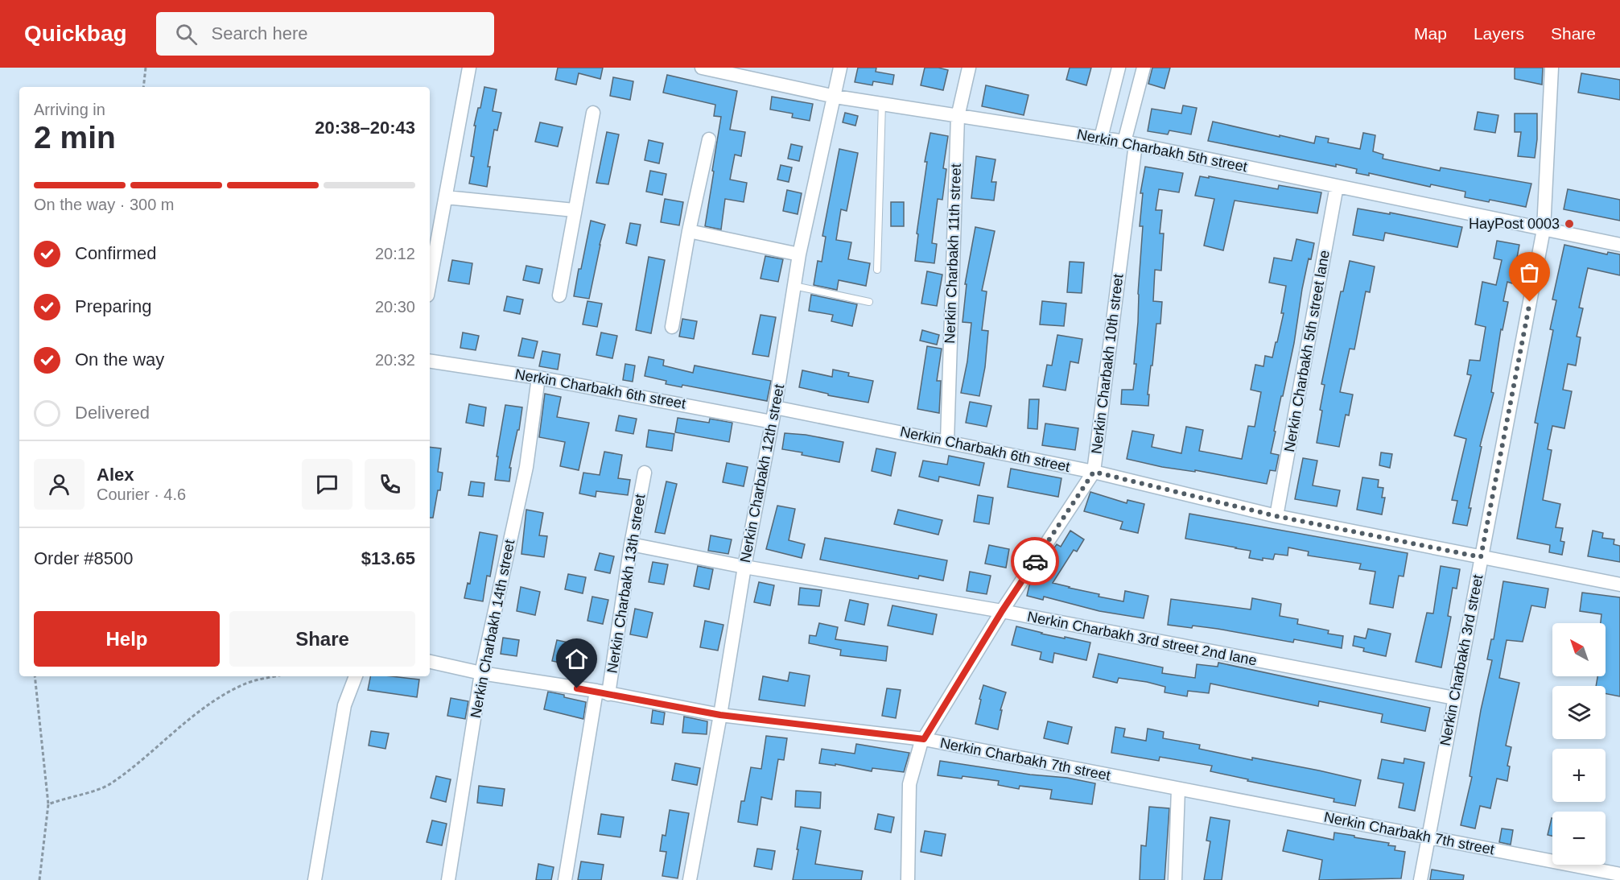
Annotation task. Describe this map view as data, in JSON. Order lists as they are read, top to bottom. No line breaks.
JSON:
{"streets":{"street":["Nerkin Charbakh 5th street","Nerkin Charbakh 11th street","Nerkin Charbakh 5th street lane","Nerkin Charbakh 10th street","Nerkin Charbakh 6th street","Nerkin Charbakh 12th street","Nerkin Charbakh 13th street","Nerkin Charbakh 14th street","Nerkin Charbakh 3rd street 2nd lane","Nerkin Charbakh 3rd street","Nerkin Charbakh 7th street"]},"crossings":[["Nerkin Charbakh 5th street","Nerkin Charbakh 11th street"],["Nerkin Charbakh 5th street","Nerkin Charbakh 5th street lane"],["Nerkin Charbakh 5th street","Nerkin Charbakh 10th street"],["Nerkin Charbakh 5th street","Nerkin Charbakh 12th street"],["Nerkin Charbakh 5th street","Nerkin Charbakh 3rd street"],["Nerkin Charbakh 11th street","Nerkin Charbakh 6th street"],["Nerkin Charbakh 5th street lane","Nerkin Charbakh 6th street"],["Nerkin Charbakh 10th street","Nerkin Charbakh 6th street"],["Nerkin Charbakh 10th street","Nerkin Charbakh 3rd street 2nd lane"],["Nerkin Charbakh 10th street","Nerkin Charbakh 7th street"],["Nerkin Charbakh 6th street","Nerkin Charbakh 12th street"],["Nerkin Charbakh 6th street","Nerkin Charbakh 14th street"],["Nerkin Charbakh 6th street","Nerkin Charbakh 3rd street"],["Nerkin Charbakh 12th street","Nerkin Charbakh 3rd street 2nd lane"],["Nerkin Charbakh 12th street","Nerkin Charbakh 7th street"],["Nerkin Charbakh 13th street","Nerkin Charbakh 3rd street 2nd lane"],["Nerkin Charbakh 13th street","Nerkin Charbakh 7th street"],["Nerkin Charbakh 14th street","Nerkin Charbakh 7th street"],["Nerkin Charbakh 3rd street 2nd lane","Nerkin Charbakh 3rd street"],["Nerkin Charbakh 3rd street","Nerkin Charbakh 7th street"]],"places":["HayPost 0003"],"north":"top left","page":{"header":"Quickbag","search":"Search here","nav":["Map","Layers","Share"],"heading":["2 min","Arriving in","20:38–20:43"],"panel":["Alex","Courier · 4.6","Order #8500","$13.65"],"bar":"On the way · 300 m","list":[["Confirmed","20:12"],["Preparing","20:30"],["On the way","20:32"],"Delivered"],"buttons":["Help","Share"],"map_buttons":["+","−"]}}
